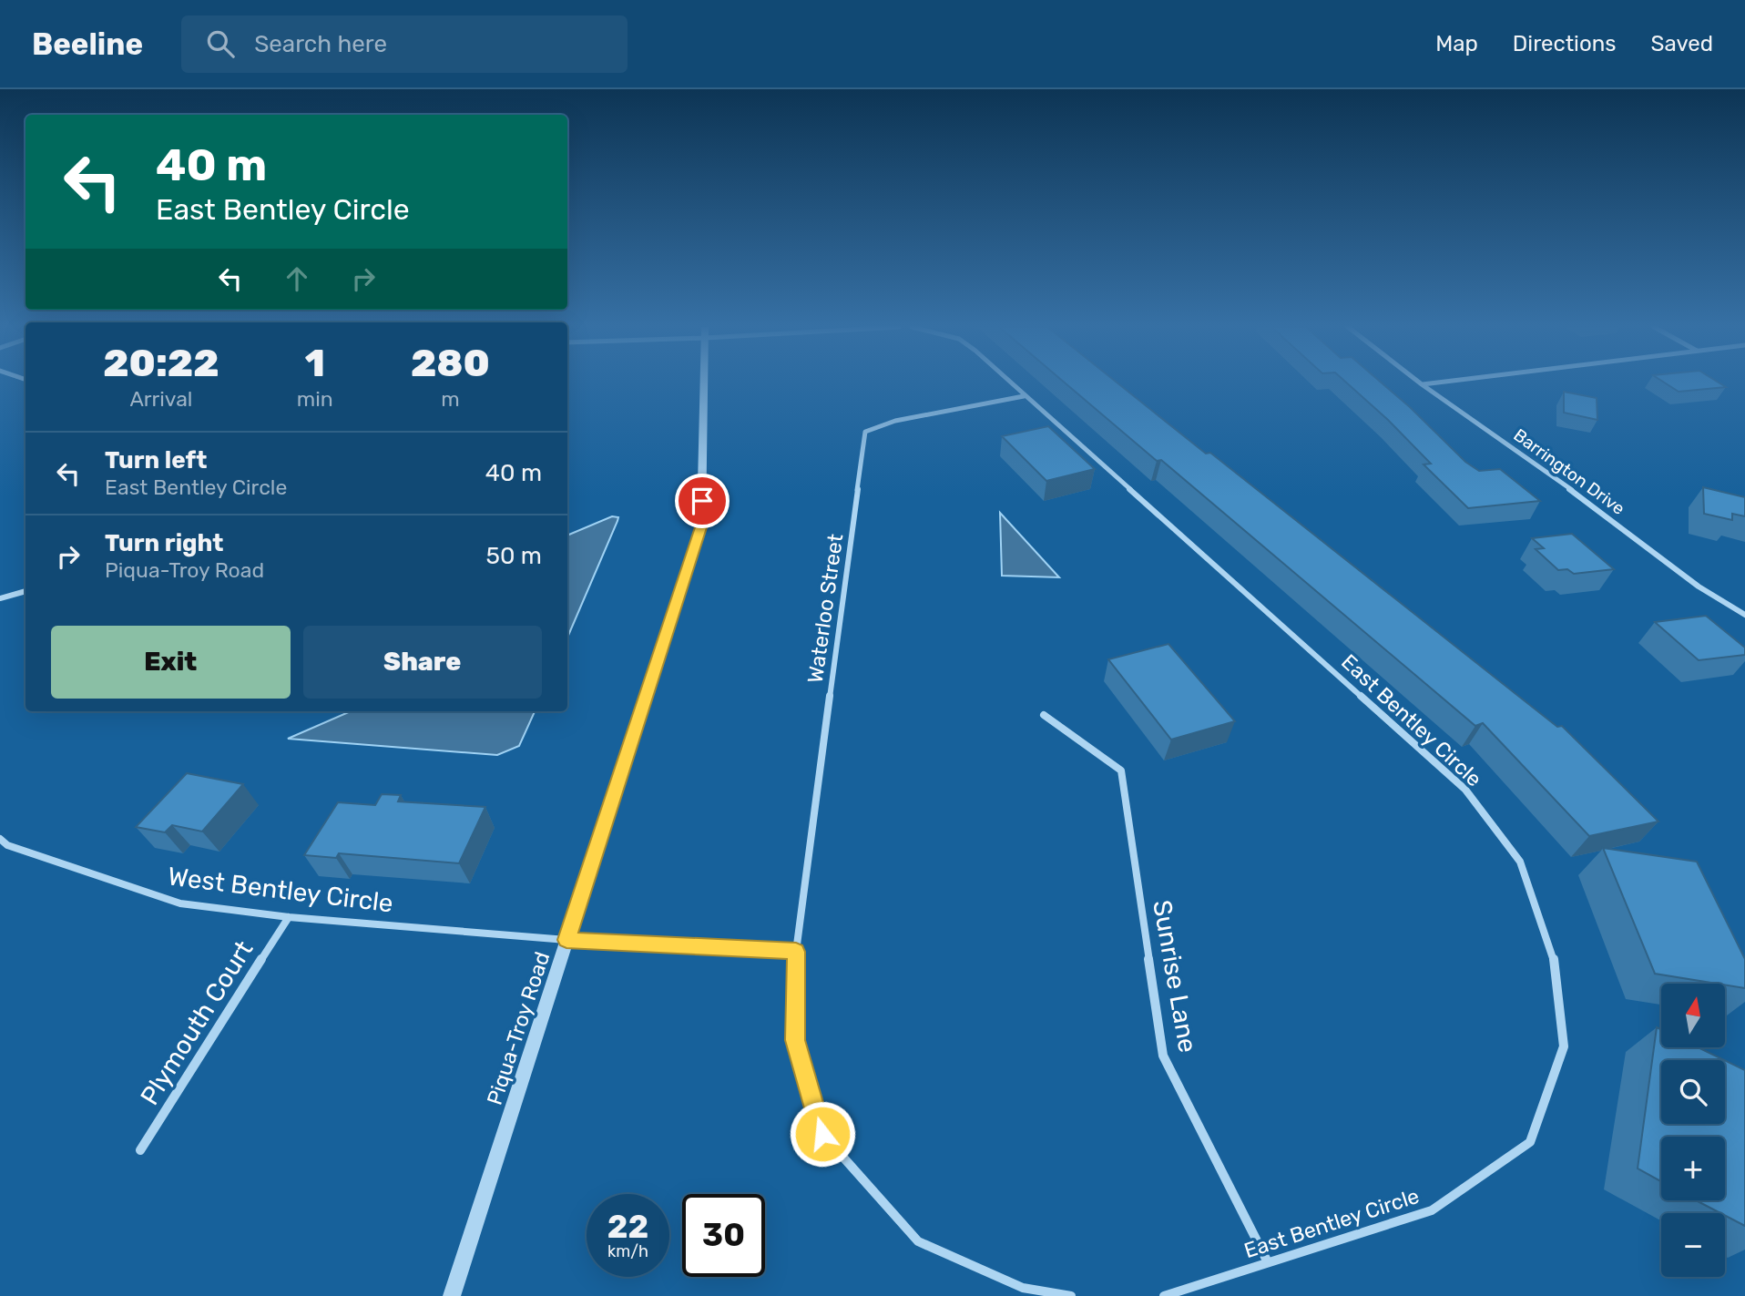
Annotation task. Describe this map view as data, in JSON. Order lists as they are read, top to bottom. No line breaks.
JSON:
{"streets":{"street":["Barrington Drive","Waterloo Street","East Bentley Circle","West Bentley Circle","Sunrise Lane","Plymouth Court","Piqua-Troy Road"]},"crossings":[["Waterloo Street","East Bentley Circle"],["East Bentley Circle","Sunrise Lane"],["West Bentley Circle","Plymouth Court"],["West Bentley Circle","Piqua-Troy Road"]],"north":"top","page":{"header":"Beeline","search":"Search here","nav":["Map","Directions","Saved"],"turn":["40 m","East Bentley Circle"],"eta":["20:22","Arrival","1","min","280","m"],"list":[{"name":"Turn left","note":"East Bentley Circle","value":"40 m"},{"name":"Turn right","note":"Piqua-Troy Road","value":"50 m"}],"buttons":["Exit","Share"],"map_buttons":["+","−"],"speed":"22 km/h","limit":"30"}}
